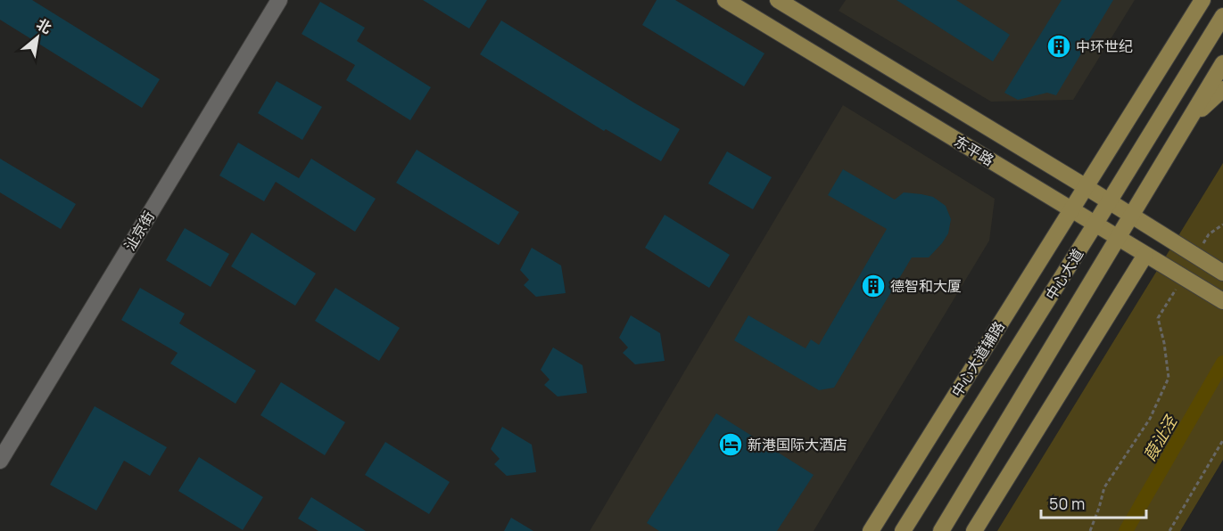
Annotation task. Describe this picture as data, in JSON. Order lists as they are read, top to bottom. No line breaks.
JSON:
{"streets":{"main road":["东平路","中心大道","中心大道辅路"],"street":["沚京街"]},"crossings":[["东平路","中心大道"],["东平路","中心大道辅路"]],"water":["葭沚泾"],"places":{"building":["中环世纪","德智和大厦"],"hotel":["新港国际大酒店"]},"scale_bar":"50 m","north":"top right"}
